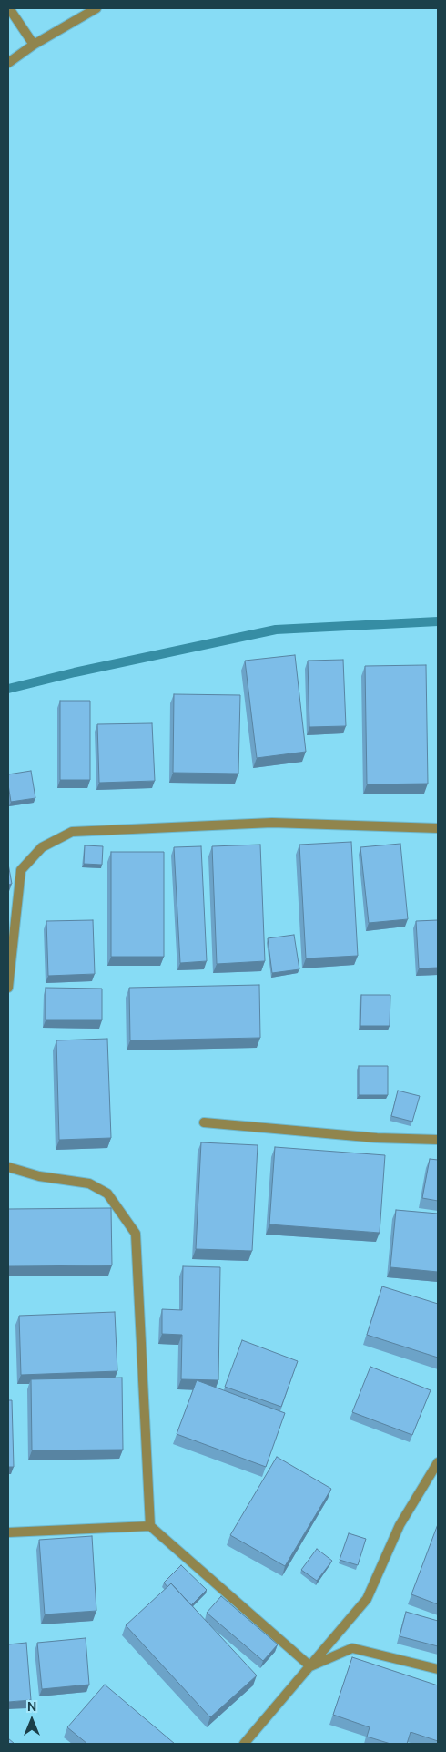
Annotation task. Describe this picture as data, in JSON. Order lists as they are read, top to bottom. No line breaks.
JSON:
{"north":"top"}
